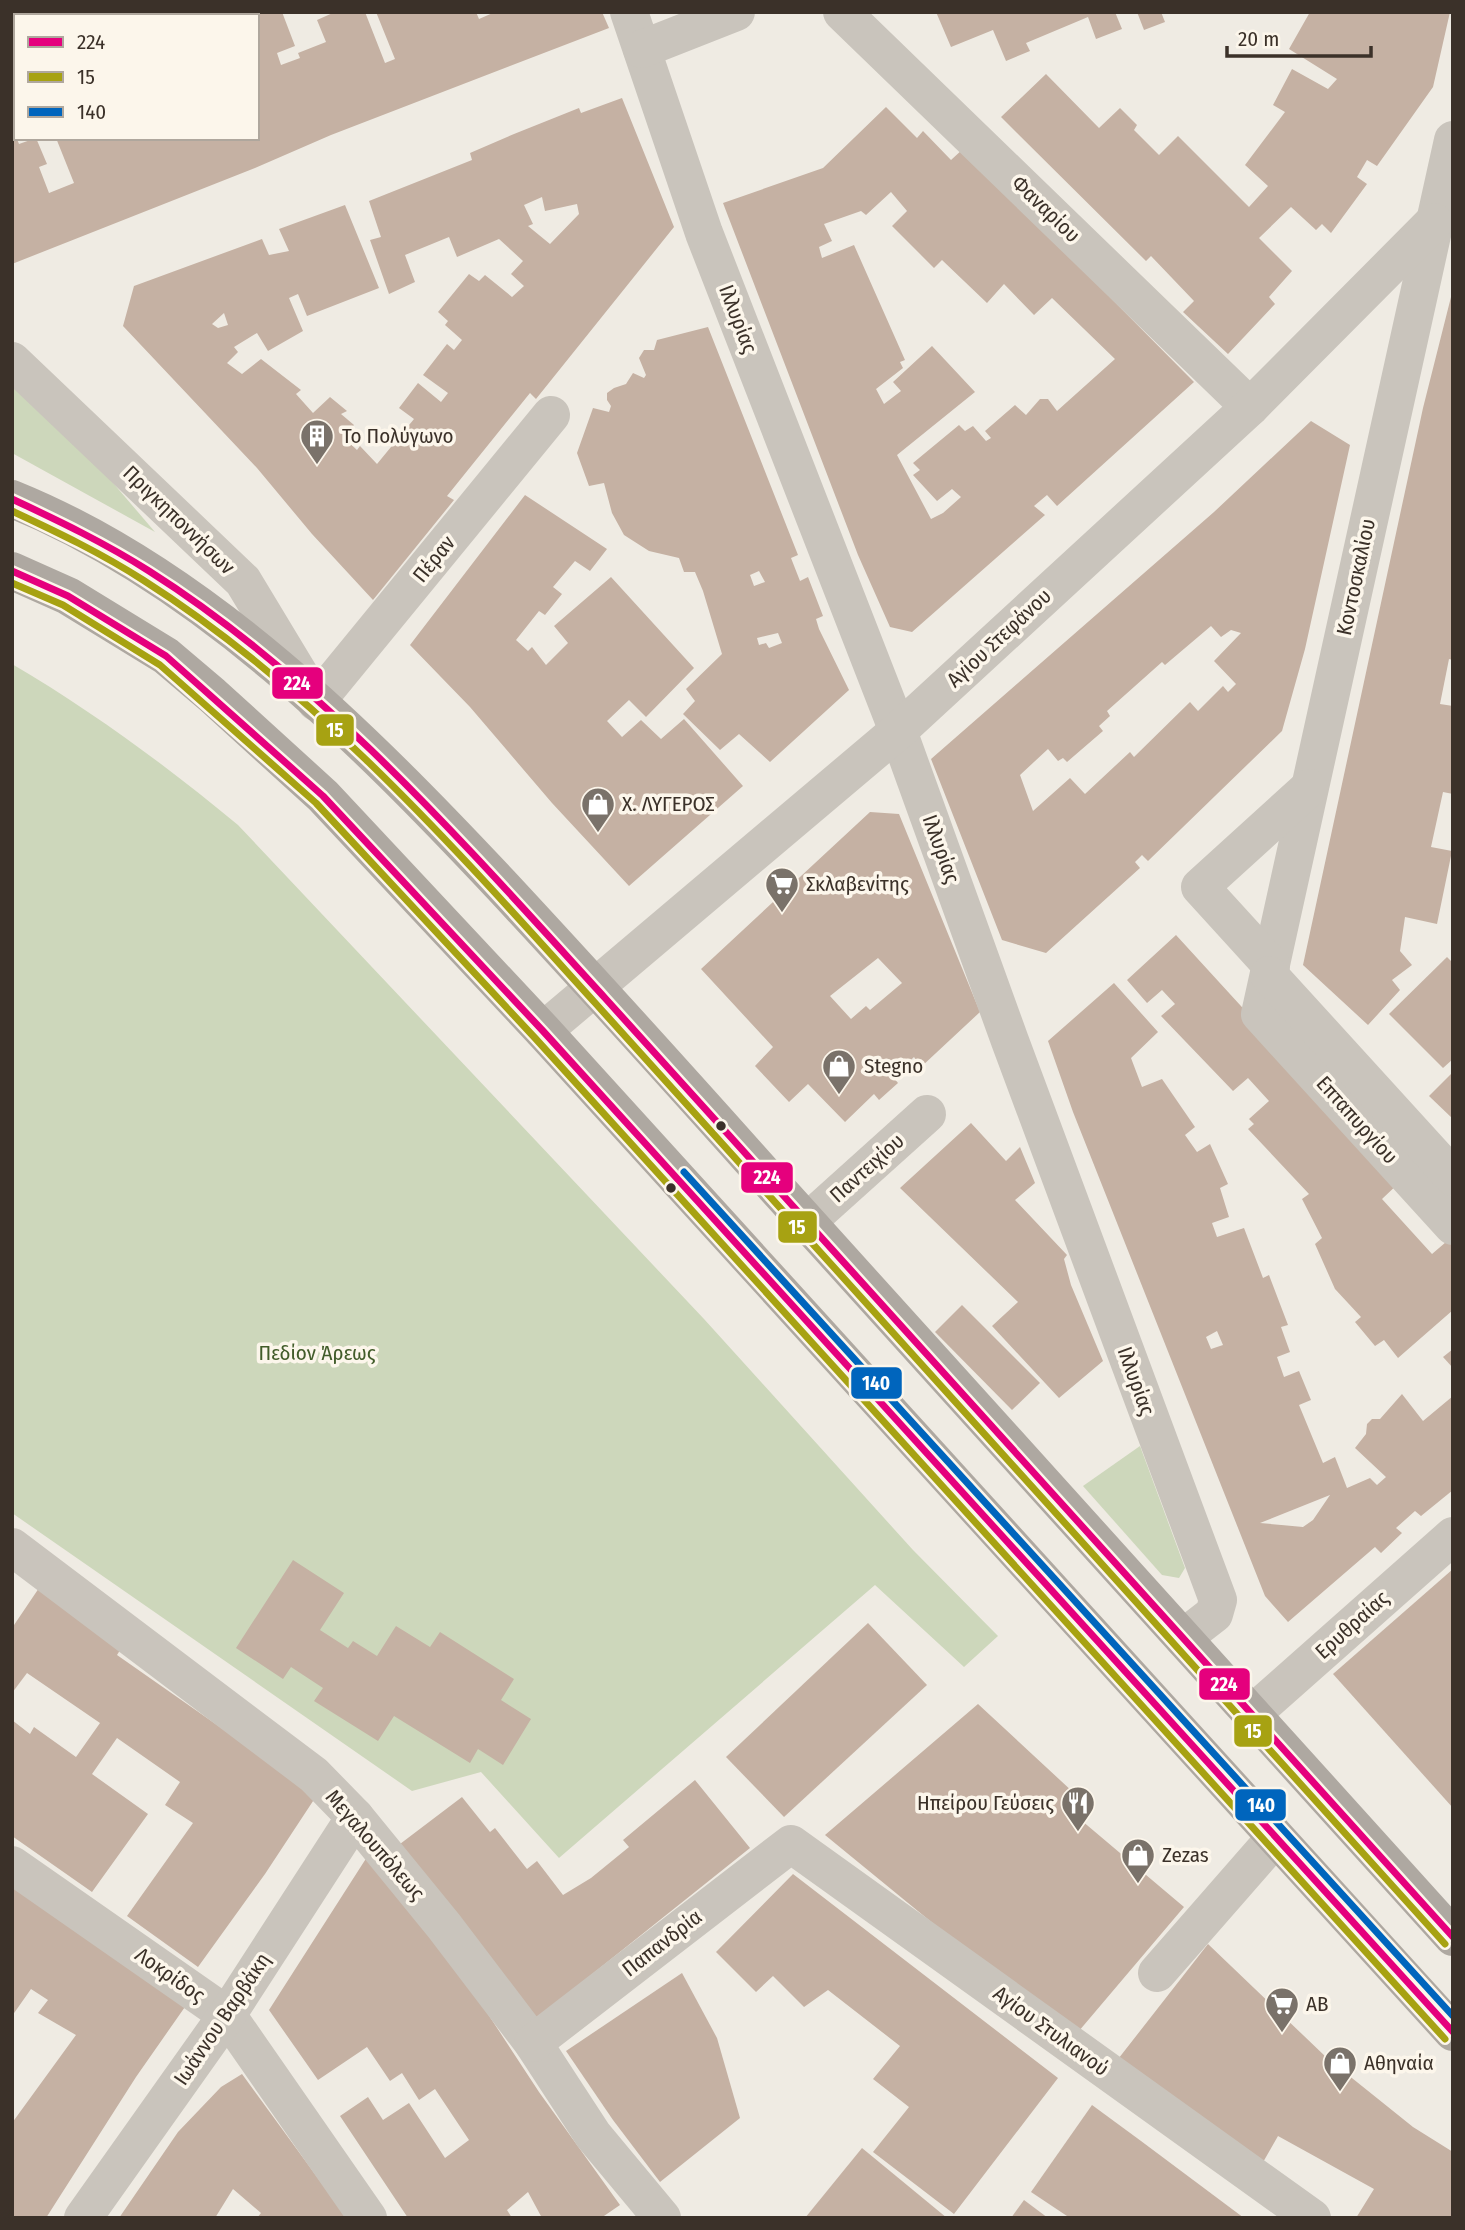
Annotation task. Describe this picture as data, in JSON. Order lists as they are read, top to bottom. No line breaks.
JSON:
{"streets":{"main road":["Πριγκηποννήσων"],"street":["Φαναρίου","Ιλλυρίας","Πέραν","Κοντοσκαλίου","Αγίου Στεφάνου","Επταπυργίου","Παντειχίου","Ερυθραίας","Μεγαλουπόλεως","Παπανδρία","Λοκρίδος","Ιωάννου Βαρβάκη","Αγίου Στυλιανού"]},"crossings":[["Φαναρίου","Αγίου Στεφάνου"],["Ιλλυρίας","Πριγκηποννήσων"],["Ιλλυρίας","Αγίου Στεφάνου"],["Πριγκηποννήσων","Πέραν"],["Πριγκηποννήσων","Αγίου Στεφάνου"],["Πριγκηποννήσων","Παντειχίου"],["Πριγκηποννήσων","Ερυθραίας"],["Κοντοσκαλίου","Αγίου Στεφάνου"],["Κοντοσκαλίου","Επταπυργίου"],["Μεγαλουπόλεως","Παπανδρία"],["Μεγαλουπόλεως","Ιωάννου Βαρβάκη"],["Παπανδρία","Αγίου Στυλιανού"],["Λοκρίδος","Ιωάννου Βαρβάκη"]],"parks":["Πεδίον Άρεως"],"places":{"building":["Το Πολύγωνο"],"shop":["Χ. ΛΥΓΕΡΟΣ","Stegno","Zezas","Αθηναία"],"supermarket":["Σκλαβενίτης","ΑΒ"],"restaurant":["Ηπείρου Γεύσεις"]},"lines":["transit line 224","transit line 15","transit line 140"],"legend":["224","15","140"],"scale_bar":"20 m"}
